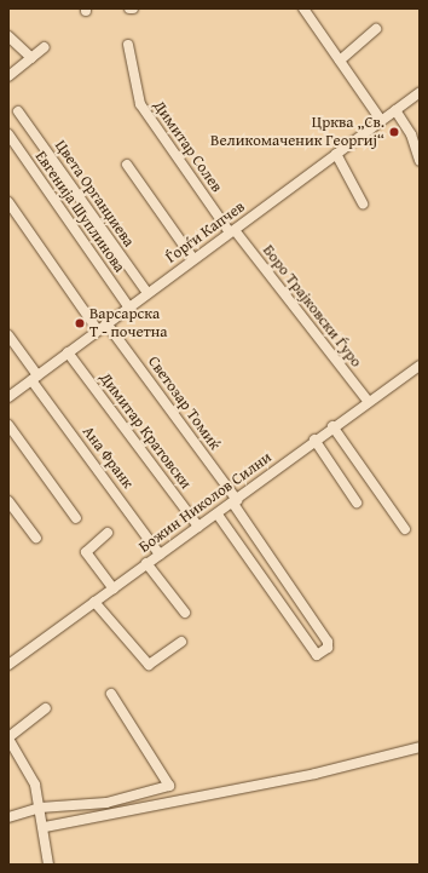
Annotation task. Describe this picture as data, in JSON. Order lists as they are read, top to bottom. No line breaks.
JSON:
{"streets":{"street":["Димитар Солев","Цвета Органџиева","Евгенија Шуплинова","Ѓорѓи Капчев","Боро Трајковски Ѓуро","Светозар Томиќ","Димитар Кратовски","Ана Франк","Божин Николов Силни"]},"crossings":[["Димитар Солев","Ѓорѓи Капчев"],["Димитар Солев","Боро Трајковски Ѓуро"],["Цвета Органџиева","Ѓорѓи Капчев"],["Евгенија Шуплинова","Ѓорѓи Капчев"],["Ѓорѓи Капчев","Боро Трајковски Ѓуро"],["Ѓорѓи Капчев","Светозар Томиќ"],["Ѓорѓи Капчев","Димитар Кратовски"],["Ѓорѓи Капчев","Ана Франк"],["Боро Трајковски Ѓуро","Божин Николов Силни"],["Светозар Томиќ","Божин Николов Силни"],["Димитар Кратовски","Божин Николов Силни"],["Ана Франк","Божин Николов Силни"]],"places":["Црква „Св. Великомаченик Георгиј“","Варсарска Т - почетна"]}
